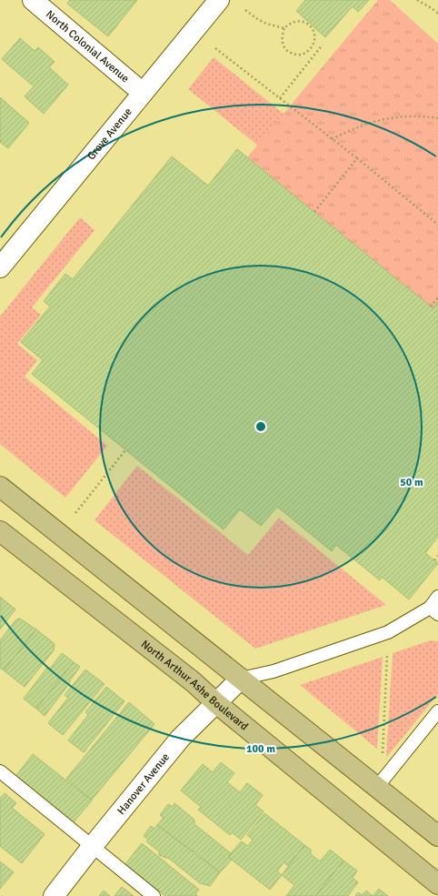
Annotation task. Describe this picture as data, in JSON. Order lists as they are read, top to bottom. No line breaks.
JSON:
{"streets":{"main road":["North Arthur Ashe Boulevard"],"street":["North Colonial Avenue","Grove Avenue","Hanover Avenue"]},"crossings":[["North Colonial Avenue","Grove Avenue"],["North Arthur Ashe Boulevard","Hanover Avenue"]],"rings":["50 m","100 m"]}
